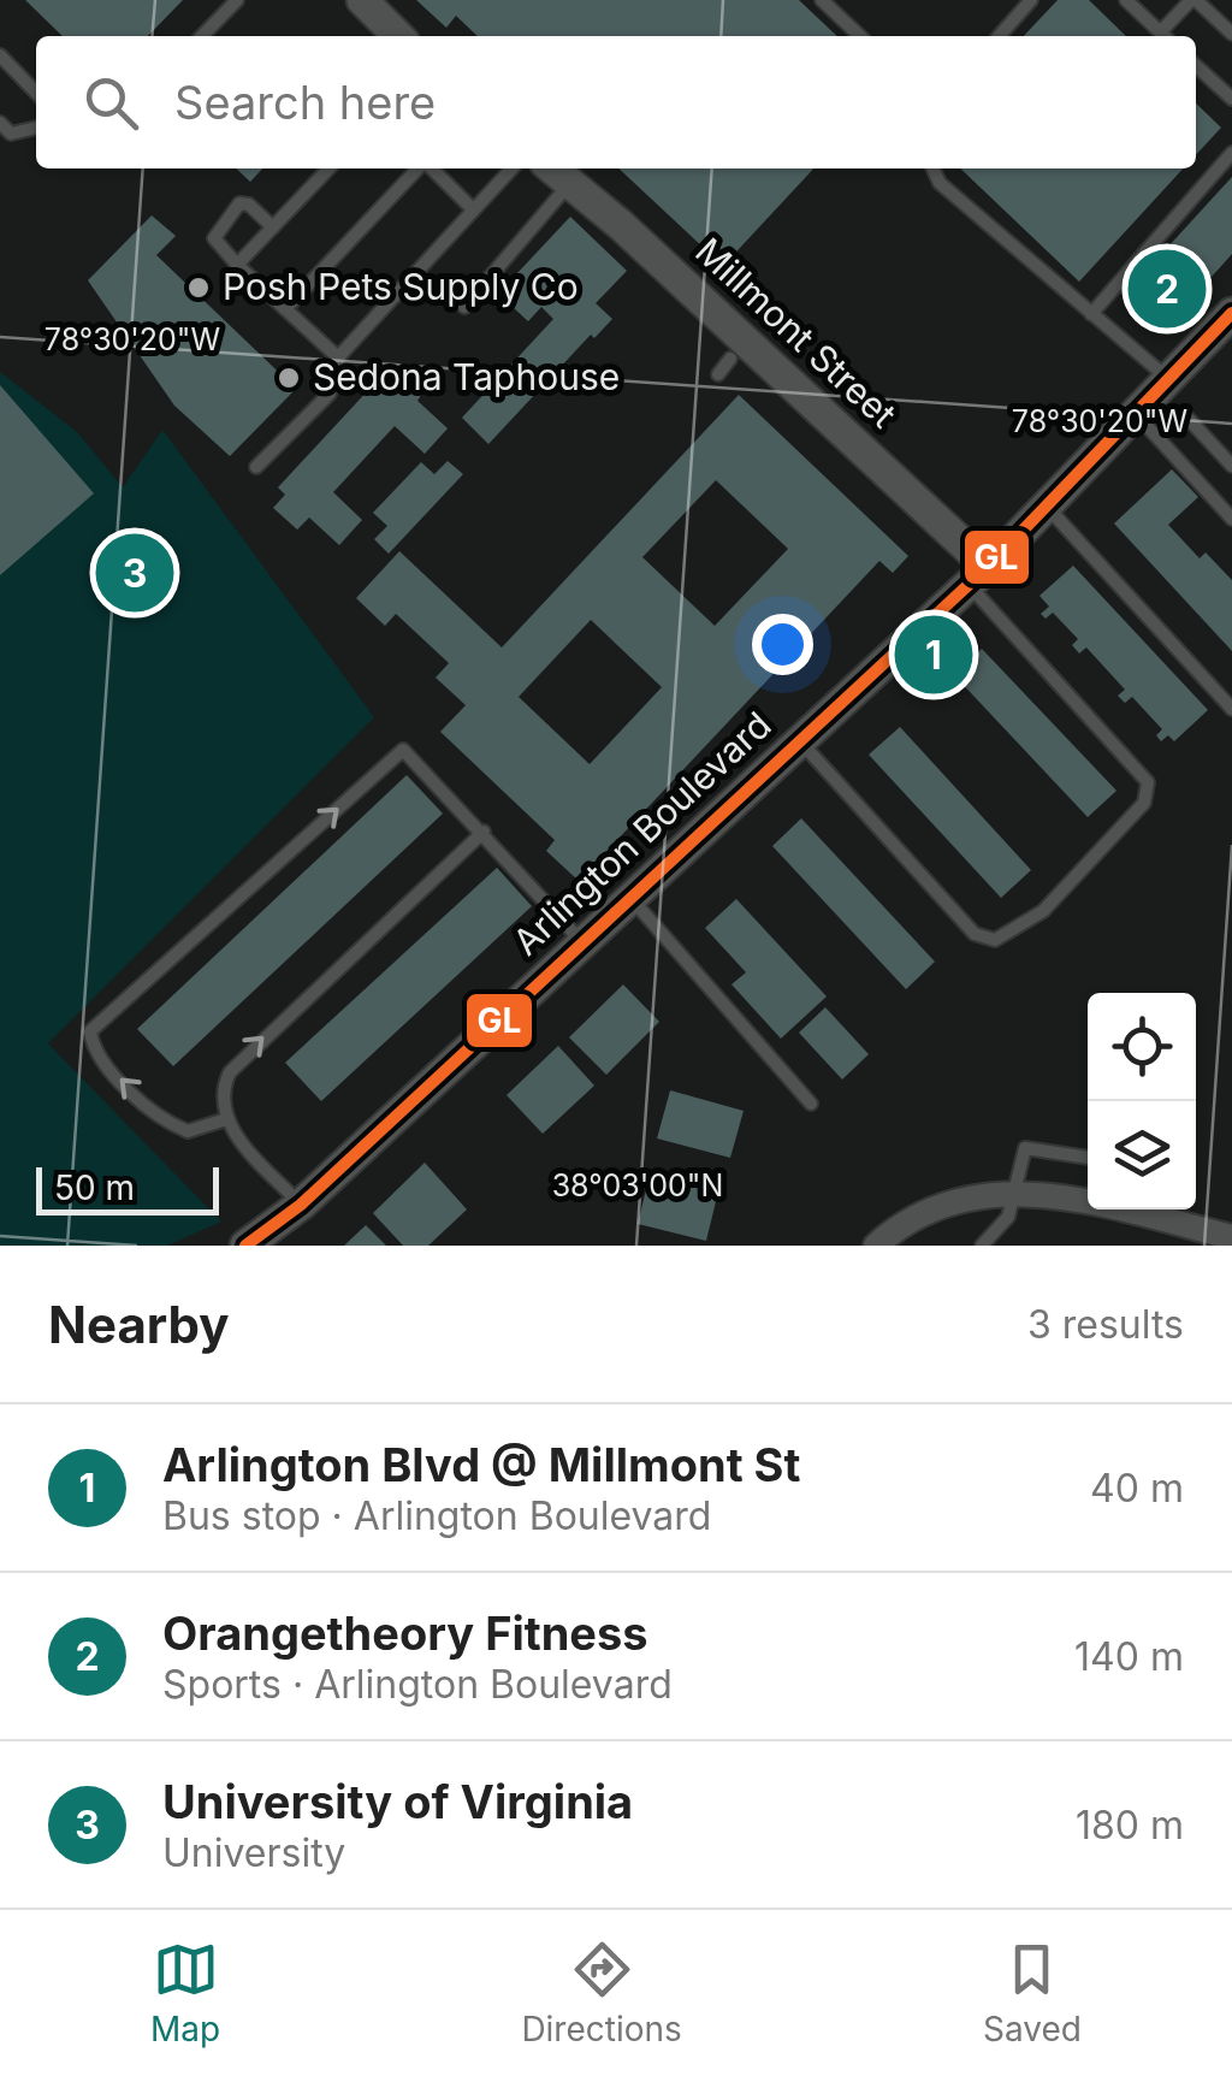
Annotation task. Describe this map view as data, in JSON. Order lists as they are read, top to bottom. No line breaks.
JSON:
{"streets":{"street":["Millmont Street","Arlington Boulevard"]},"crossings":[["Millmont Street","Arlington Boulevard"]],"places":["Posh Pets Supply Co","Sedona Taphouse"],"lines":["transit line GL"],"scale_bar":"50 m","page":{"search":"Search here","pins":["2","3","1"],"scale":"50 m","heading":["Nearby","3 results"],"list":[{"mark":"1","name":"Arlington Blvd @ Millmont St","note":"Bus stop · Arlington Boulevard","value":"40 m"},{"mark":"2","name":"Orangetheory Fitness","note":"Sports · Arlington Boulevard","value":"140 m"},{"mark":"3","name":"University of Virginia","note":"University","value":"180 m"}],"nav":["Map","Directions","Saved"]},"coordinates":["78°30'20\"W","38°03'00\"N"]}
